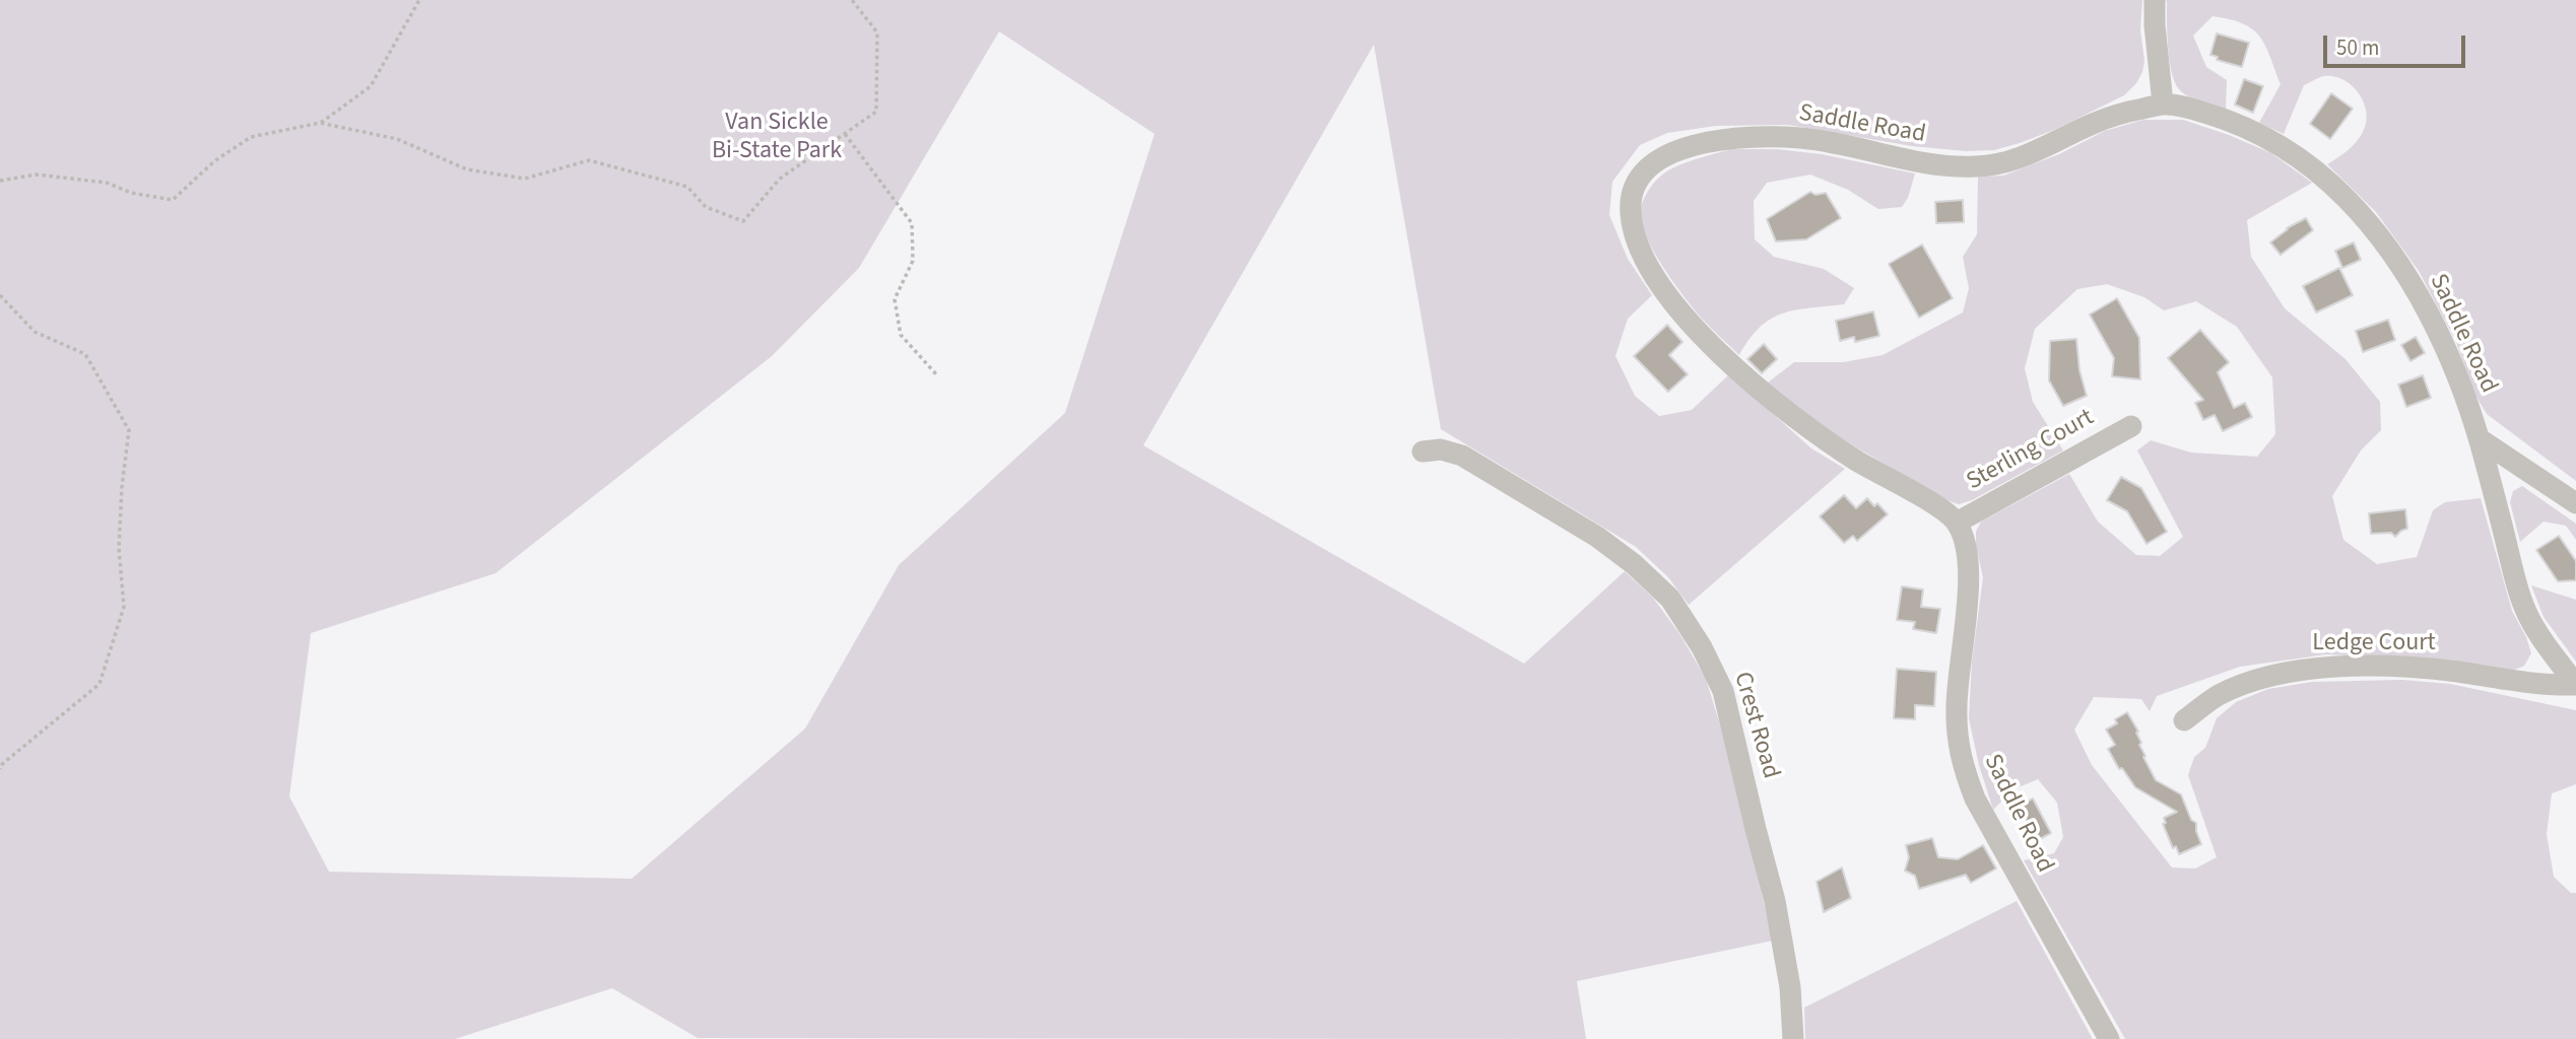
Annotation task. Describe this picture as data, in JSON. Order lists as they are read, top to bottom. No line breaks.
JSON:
{"streets":{"street":["Saddle Road","Sterling Court","Ledge Court","Crest Road"]},"crossings":[["Saddle Road","Sterling Court"],["Saddle Road","Ledge Court"]],"parks":["Van Sickle Bi-State Park"],"scale_bar":"50 m"}
